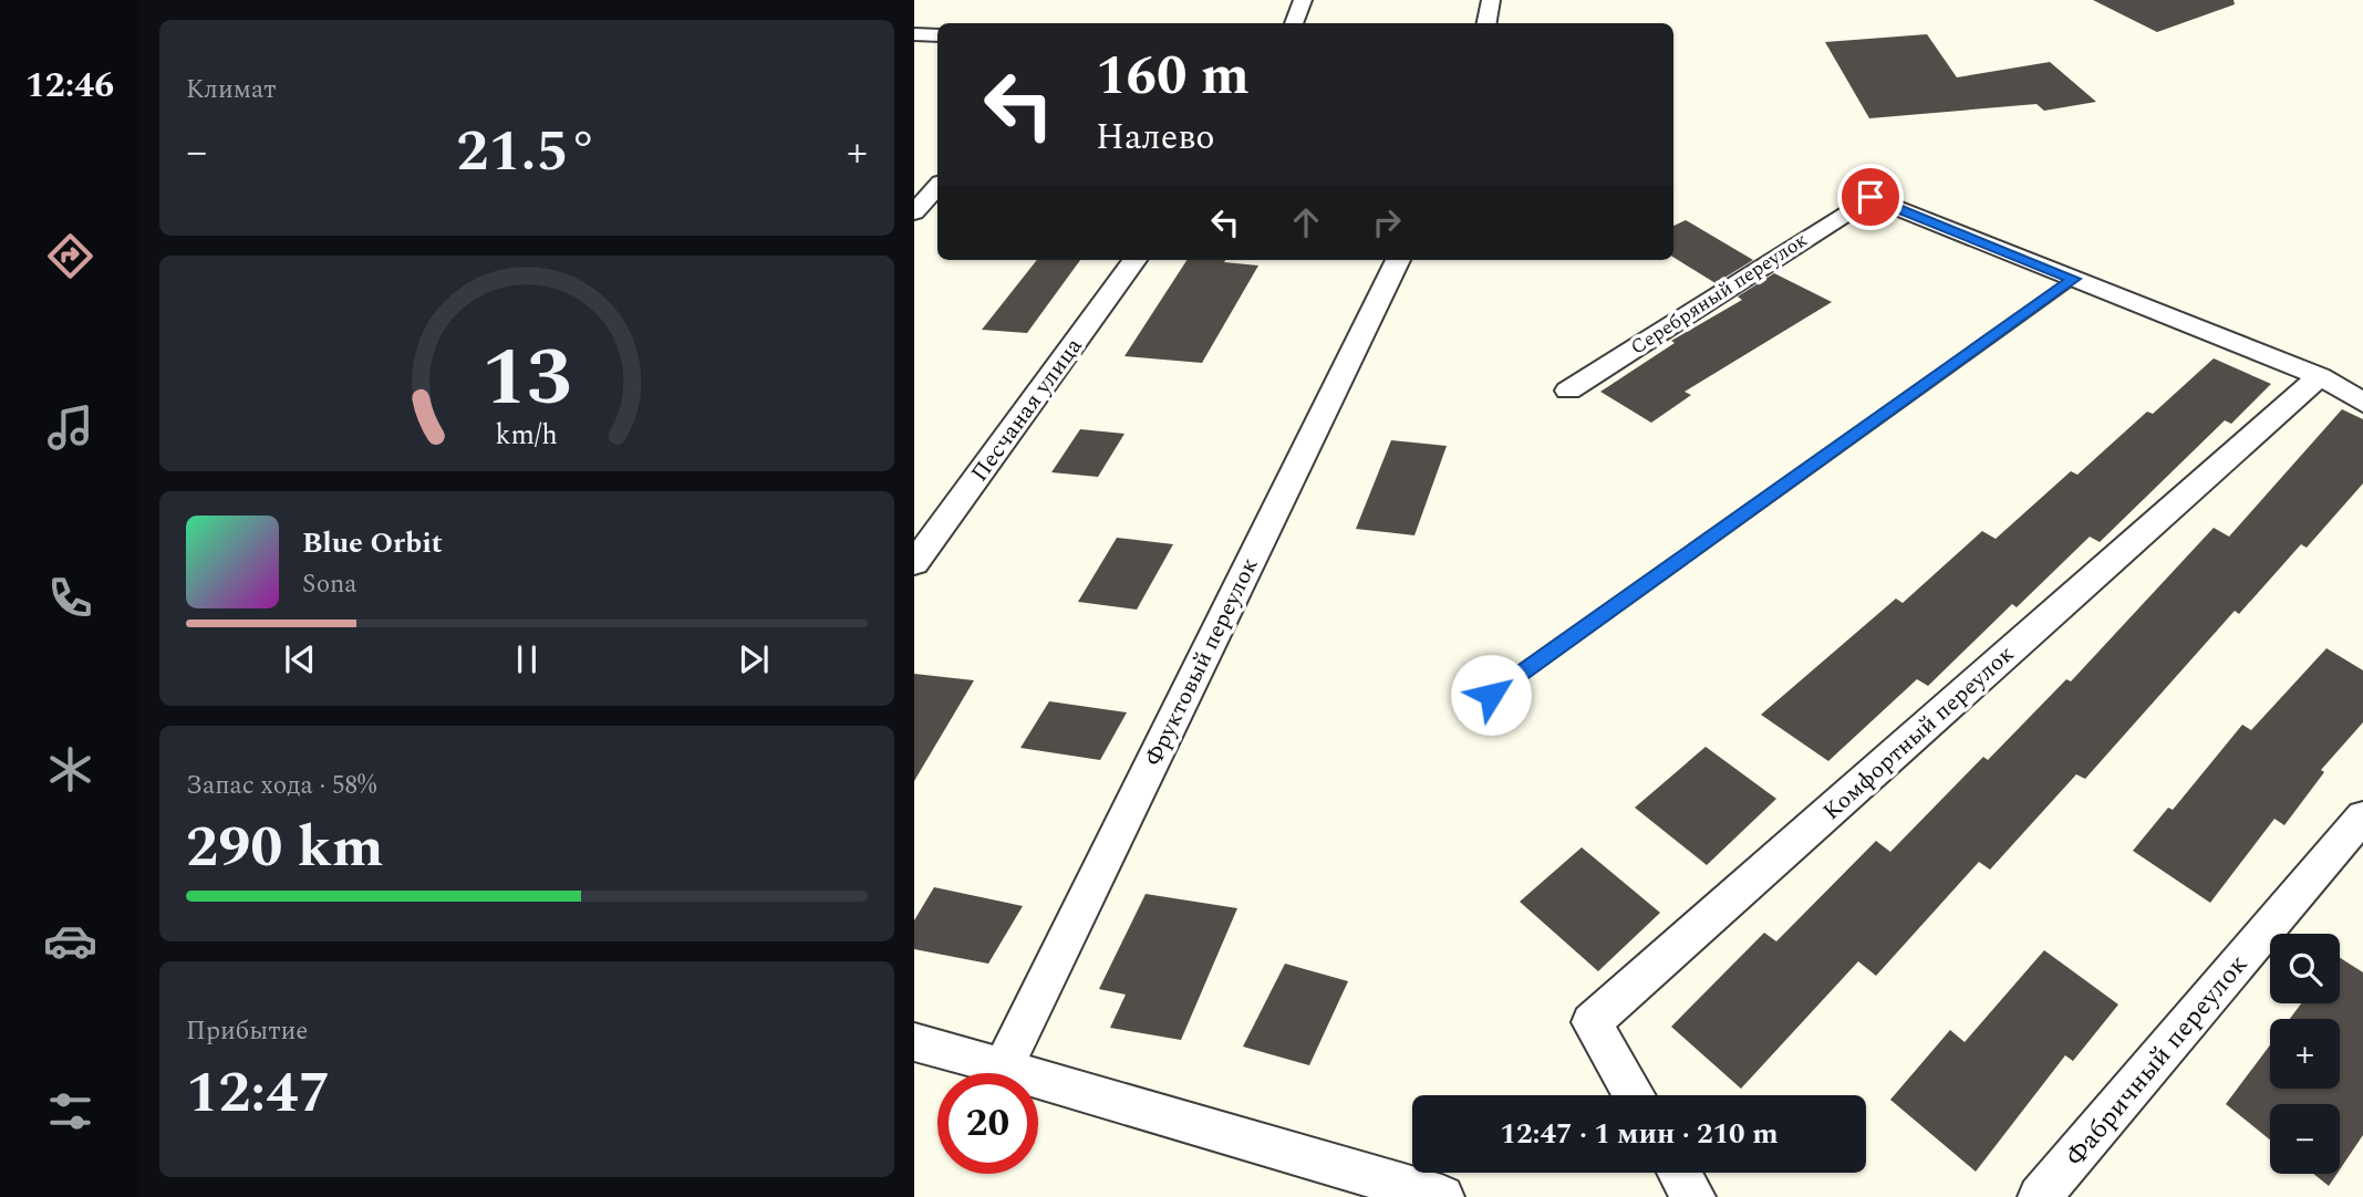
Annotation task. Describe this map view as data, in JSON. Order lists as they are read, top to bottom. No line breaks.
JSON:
{"streets":{"street":["Серебряный переулок","Песчаная улица","Фруктовый переулок","Комфортный переулок","Фабричный переулок"]},"page":{"tabs":"12:46","tile":["Климат",["Запас хода · 58%","290 km"],["Прибытие","12:47"]],"turn":["160 m","Налево"],"heat":["−","21.5°","+"],"song":["Blue Orbit","Sona"],"map_buttons":["+","−"],"limit":"20","trip":"12:47 · 1 мин · 210 m","gauge":["13","km/h"]}}
